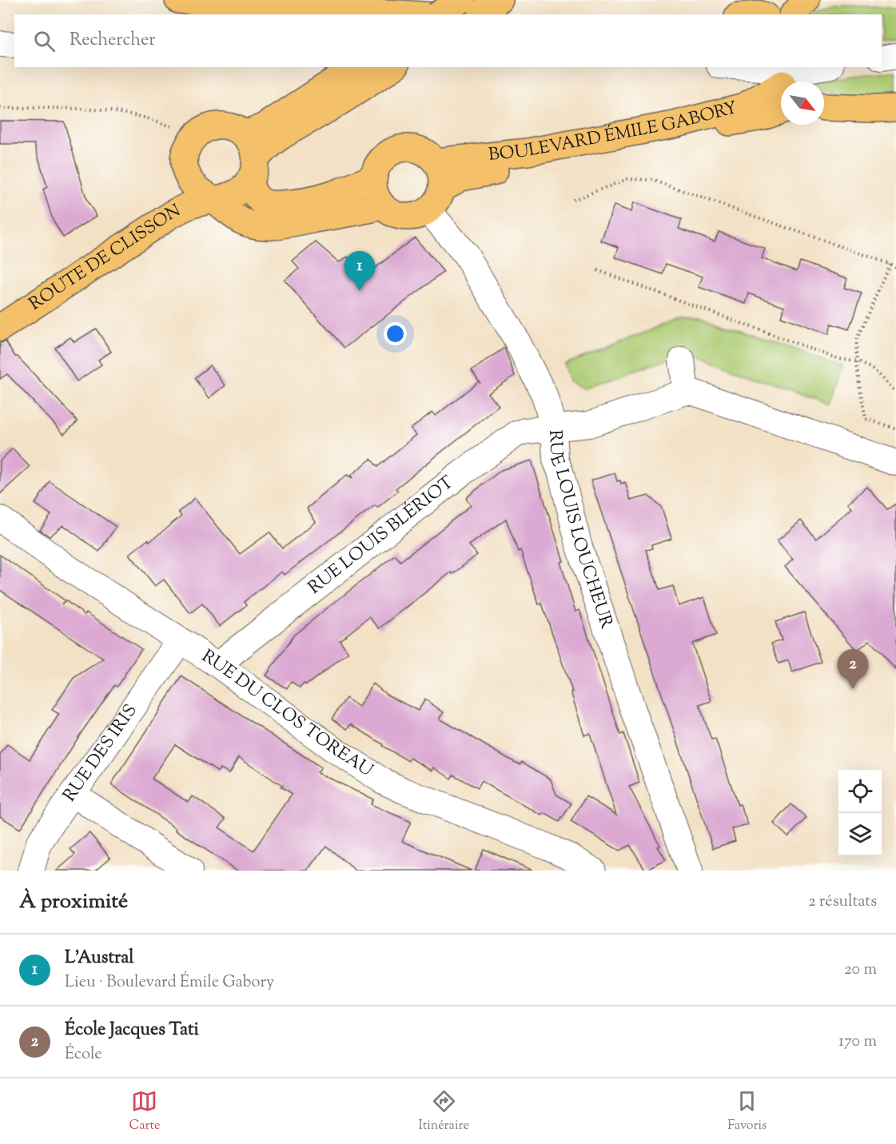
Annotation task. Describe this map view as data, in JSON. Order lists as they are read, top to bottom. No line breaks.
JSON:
{"streets":{"main road":["BOULEVARD ÉMILE GABORY","ROUTE DE CLISSON"],"street":["RUE LOUIS LOUCHEUR","RUE LOUIS BLÉRIOT","RUE DU CLOS TOREAU","RUE DES IRIS"]},"crossings":[["BOULEVARD ÉMILE GABORY","RUE LOUIS LOUCHEUR"],["RUE LOUIS LOUCHEUR","RUE LOUIS BLÉRIOT"],["RUE LOUIS BLÉRIOT","RUE DU CLOS TOREAU"],["RUE DU CLOS TOREAU","RUE DES IRIS"]],"north":"bottom right","page":{"search":"Rechercher","pins":["1","2"],"heading":["À proximité","2 résultats"],"list":[{"mark":"1","name":"L'Austral","note":"Lieu · Boulevard Émile Gabory","value":"20 m"},{"mark":"2","name":"École Jacques Tati","note":"École","value":"170 m"}],"nav":["Carte","Itinéraire","Favoris"]}}
